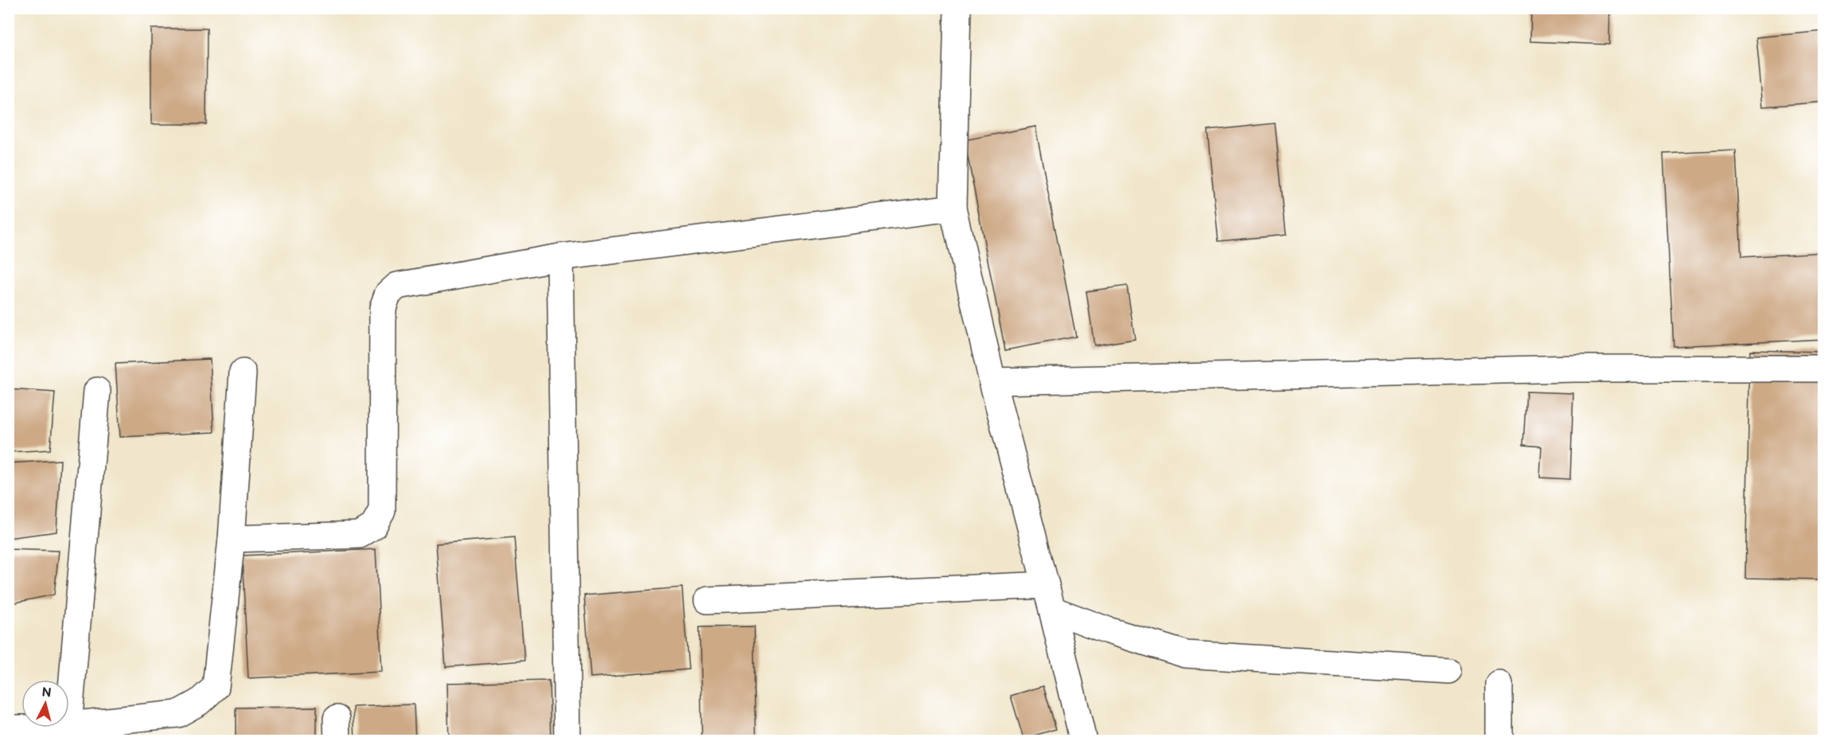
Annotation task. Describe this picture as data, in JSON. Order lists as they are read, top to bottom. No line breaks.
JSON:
{"north":"top"}
